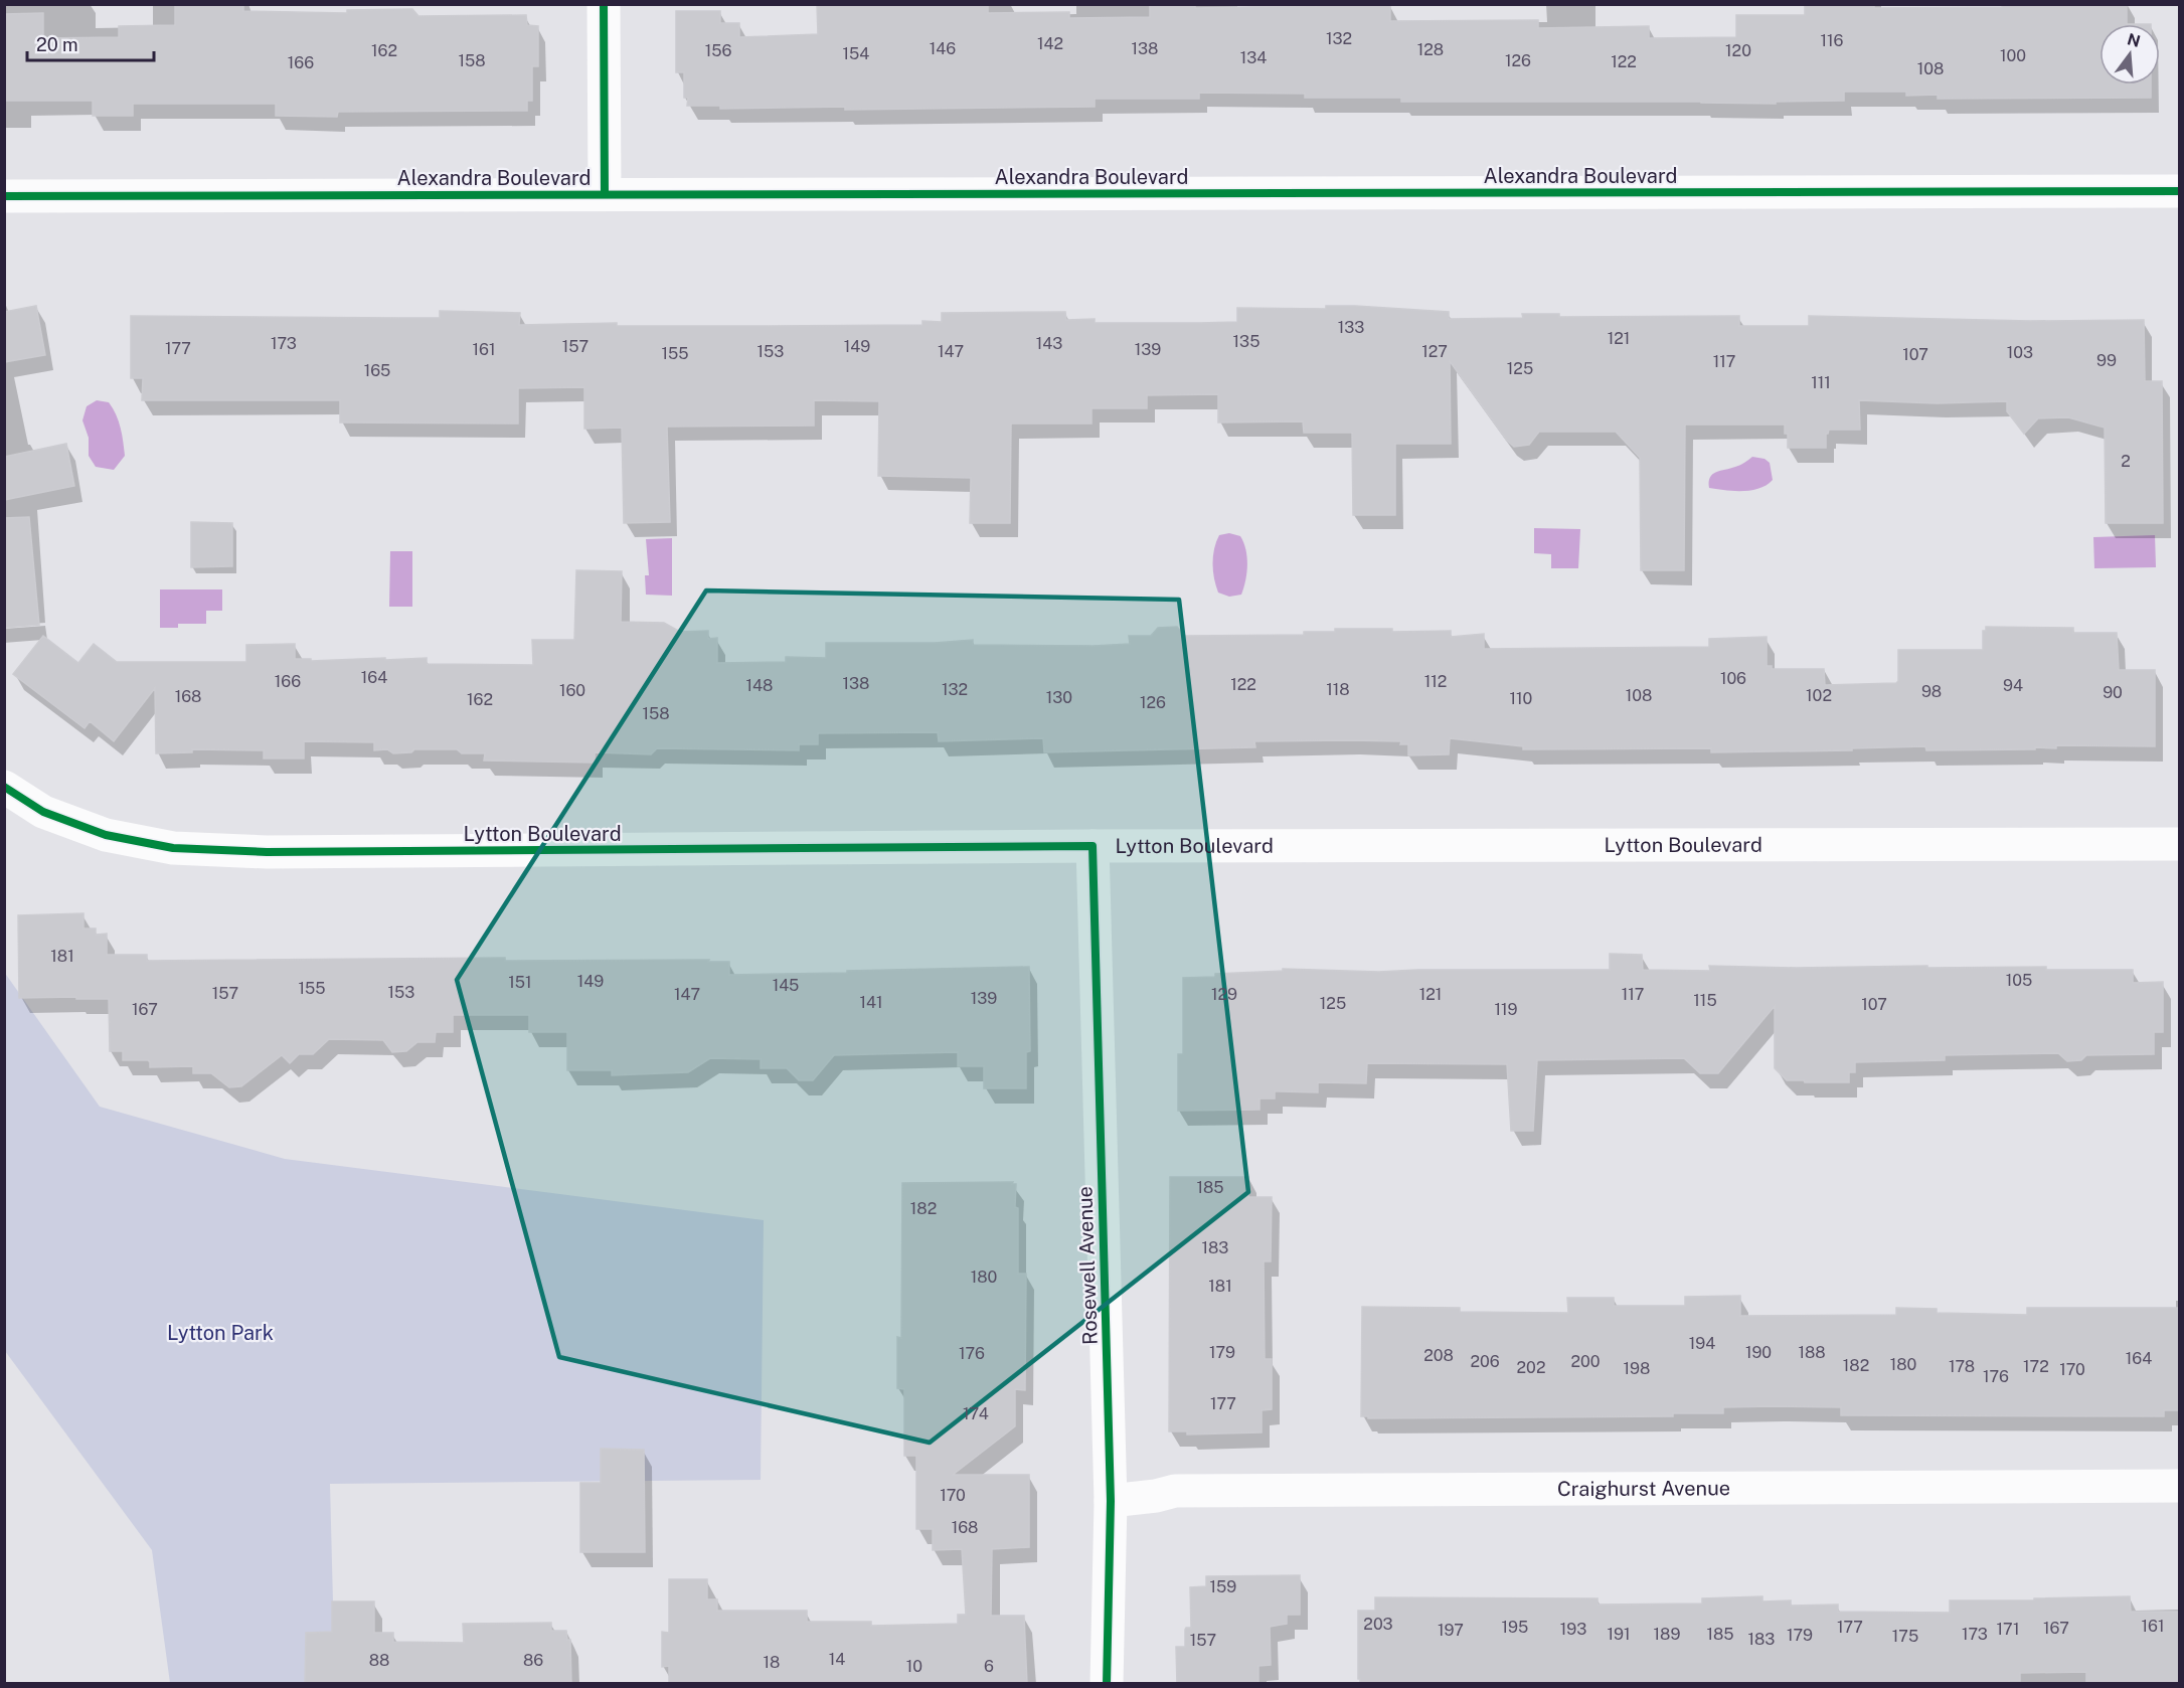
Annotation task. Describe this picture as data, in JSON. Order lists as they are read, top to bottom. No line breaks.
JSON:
{"streets":{"street":["Alexandra Boulevard","Lytton Boulevard","Rosewell Avenue","Craighurst Avenue"]},"crossings":[["Lytton Boulevard","Rosewell Avenue"],["Rosewell Avenue","Craighurst Avenue"]],"parks":["Lytton Park"],"house_numbers":["132","116","142","146","138","128","162","156","120","154","100","134","158","126","122","166","108","133","121","135","173","143","157","149","177","161","139","153","147","127","103","155","107","99","117","125","165","111","2","164","106","166","112","138","122","148","94","132","118","160","98","90","108","102","168","130","110","162","126","158","181","105","149","151","145","155","153","157","147","129","121","117","139","115","141","125","107","167","119","185","182","183","180","181","194","179","190","188","176","208","164","206","200","180","182","178","172","202","198","170","176","177","174","170","168","159","203","161","195","177","167","193","171","197","191","189","185","173","179","175","183","157","14","88","86","18","10","6"],"scale_bar":"20 m","north":"top"}
